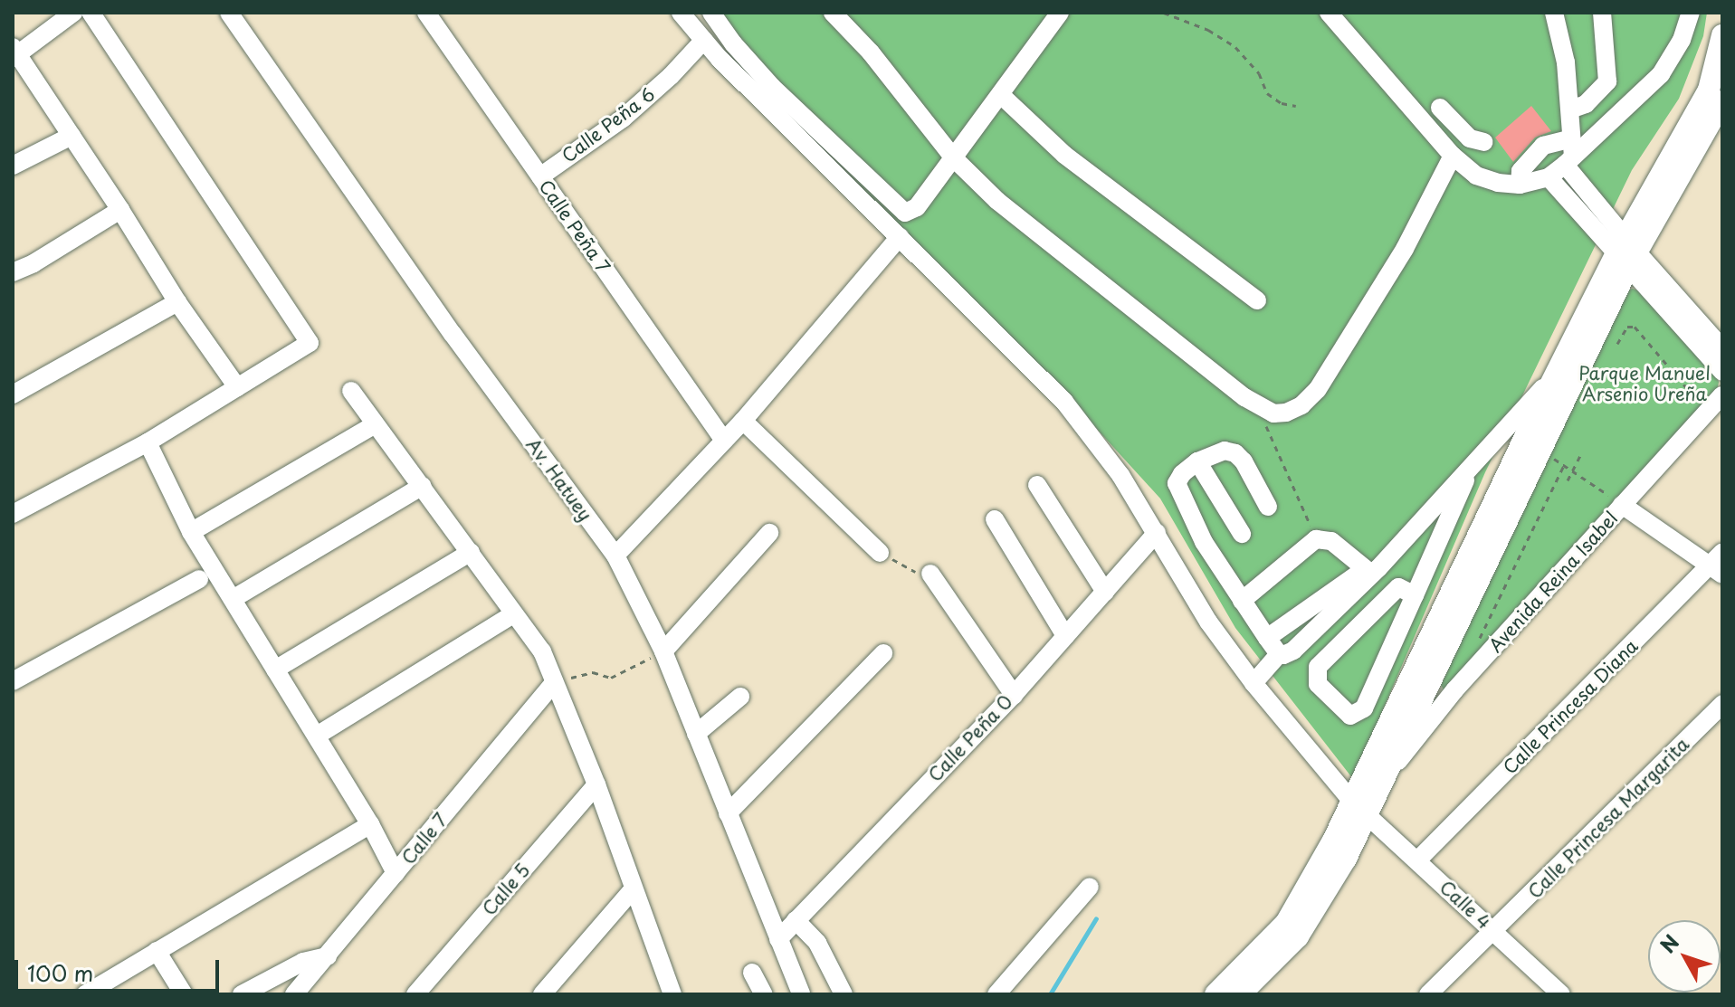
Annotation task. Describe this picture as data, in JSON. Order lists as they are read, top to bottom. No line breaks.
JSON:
{"streets":{"street":["Calle Peña 6","Calle Peña 7","Av. Hatuey","Avenida Reina Isabel","Calle Princesa Diana","Calle Peña 0","Calle Princesa Margarita","Calle 7","Calle 5","Calle 4"]},"crossings":[["Calle Peña 6","Calle Peña 7"],["Calle Peña 6","Calle 4"],["Av. Hatuey","Calle Peña 0"],["Calle Princesa Diana","Calle 4"],["Calle Peña 0","Calle 4"],["Calle Princesa Margarita","Calle 4"]],"parks":["Parque Manuel Arsenio Ureña"],"scale_bar":"100 m","north":"top left"}
